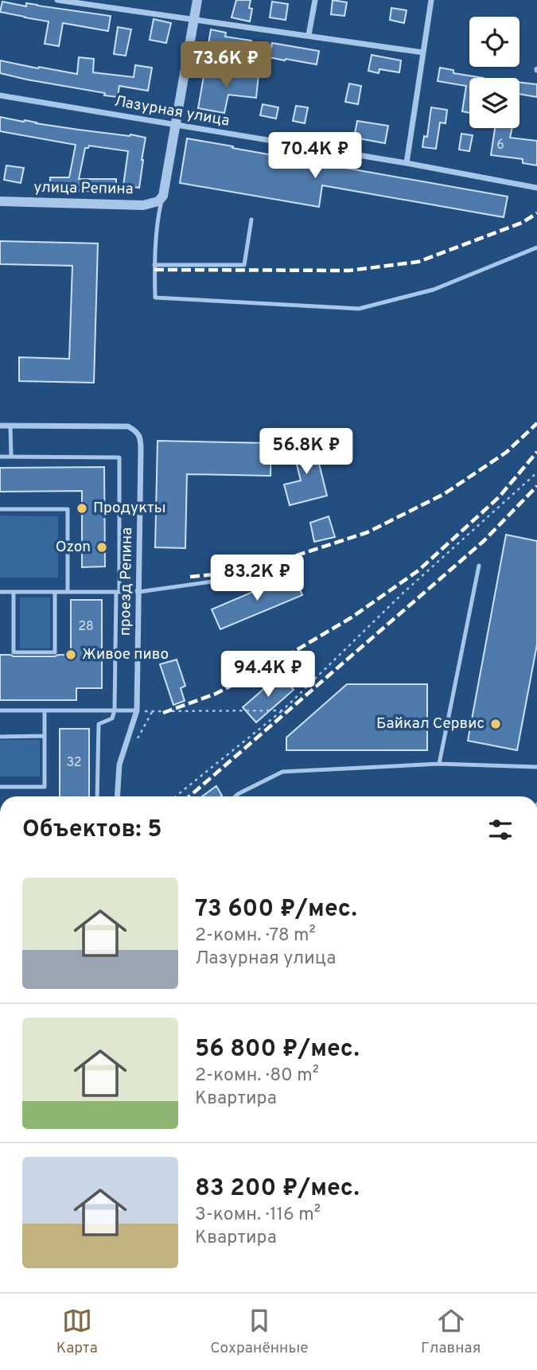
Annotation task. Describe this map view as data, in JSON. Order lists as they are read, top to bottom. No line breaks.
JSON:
{"streets":{"street":["Лазурная улица","улица Репина","проезд Репина"]},"places":["Продукты","Ozon","Живое пиво","Байкал Сервис"],"house_numbers":["6","28","32"],"page":{"price":["73.6K ₽","70.4K ₽","56.8K ₽","83.2K ₽","94.4K ₽"],"heading":"Объектов: 5","list":[{"name":"73 600 ₽/мес.","note":"2-комн. · 78 m² · Лазурная улица"},{"name":"56 800 ₽/мес.","note":"2-комн. · 80 m² · Квартира"},{"name":"83 200 ₽/мес.","note":"3-комн. · 116 m² · Квартира"}],"tabs":["Карта","Сохранённые","Главная"]}}
